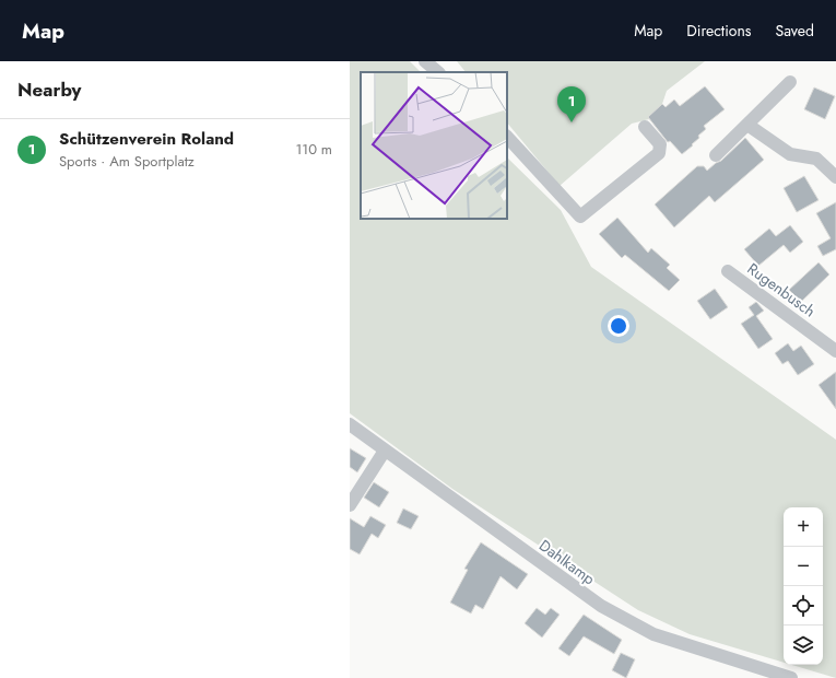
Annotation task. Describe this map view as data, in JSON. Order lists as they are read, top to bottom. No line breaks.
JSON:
{"streets":{"street":["Rugenbusch","Dahlkamp"]},"page":{"header":"Map","nav":["Map","Directions","Saved"],"heading":"Nearby","pins":"1","list":[{"mark":"1","name":"Schützenverein Roland","note":"Sports · Am Sportplatz","value":"110 m"}],"map_buttons":["+","−"]}}
